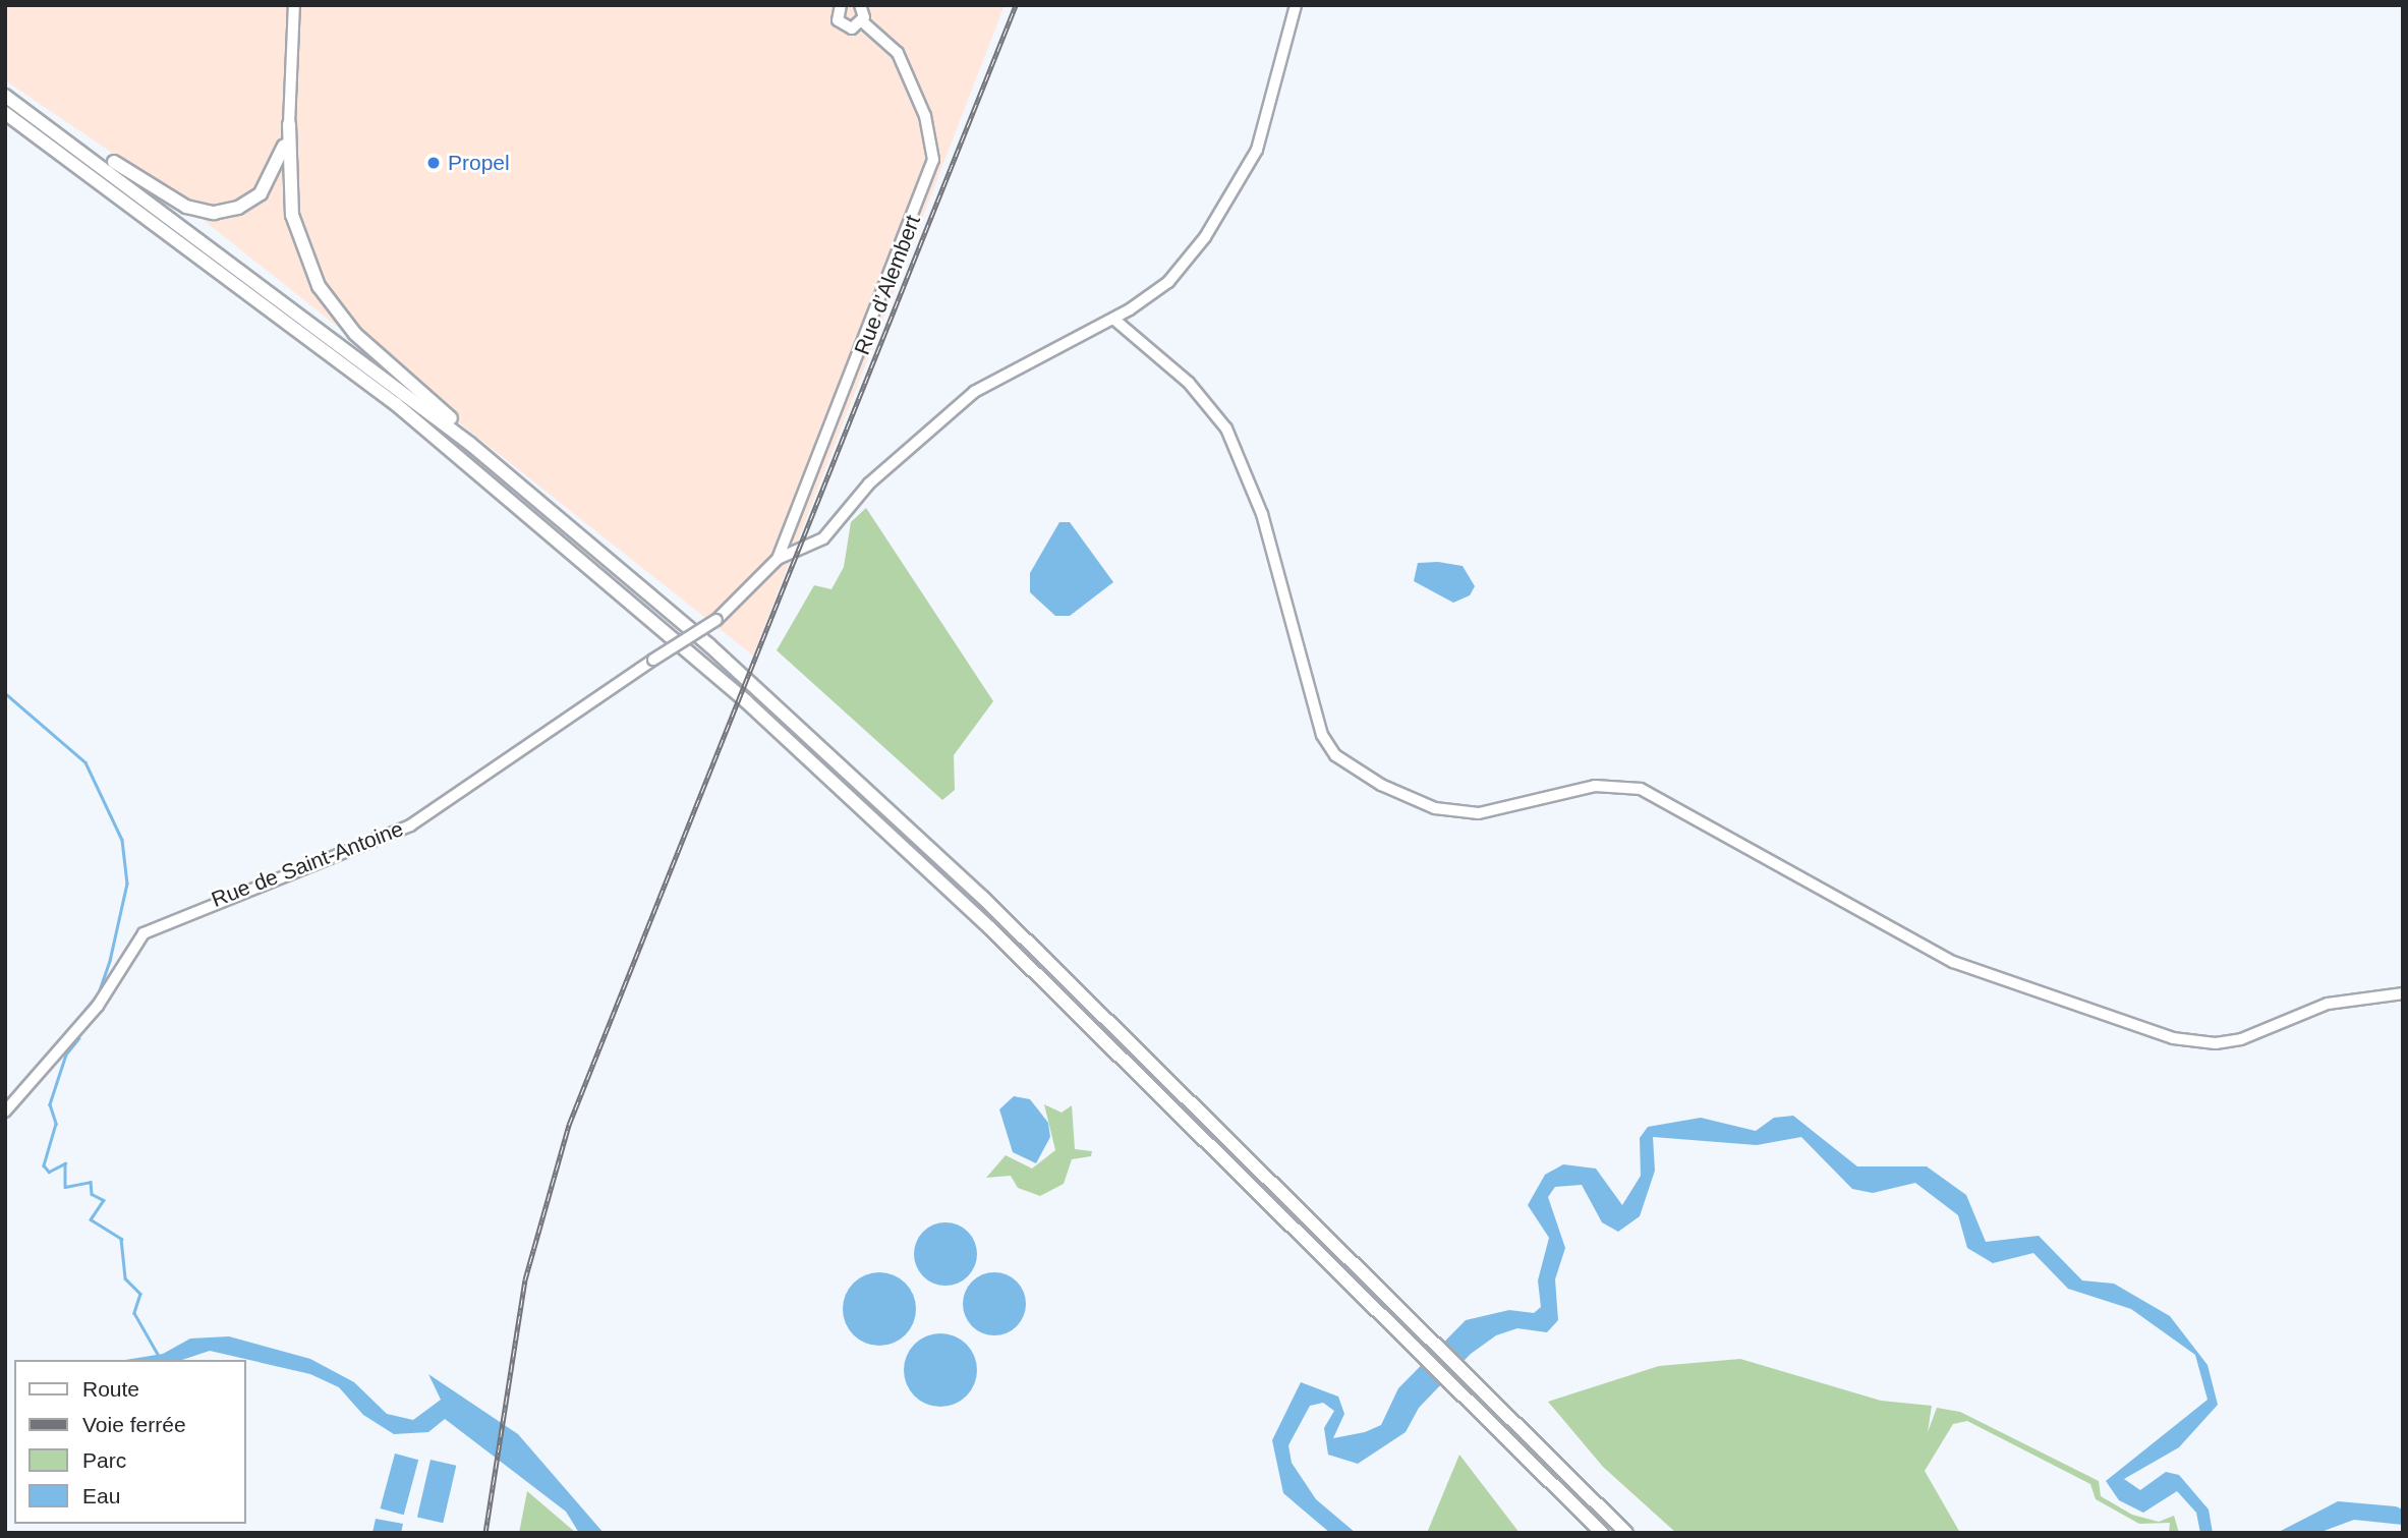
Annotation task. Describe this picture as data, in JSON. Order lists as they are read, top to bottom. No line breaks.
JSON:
{"streets":{"street":["Rue d’Alembert","Rue de Saint-Antoine"]},"crossings":[["Rue d’Alembert","Rue de Saint-Antoine"]],"places":["Propel"],"legend":["Route","Voie ferrée","Parc","Eau"]}
